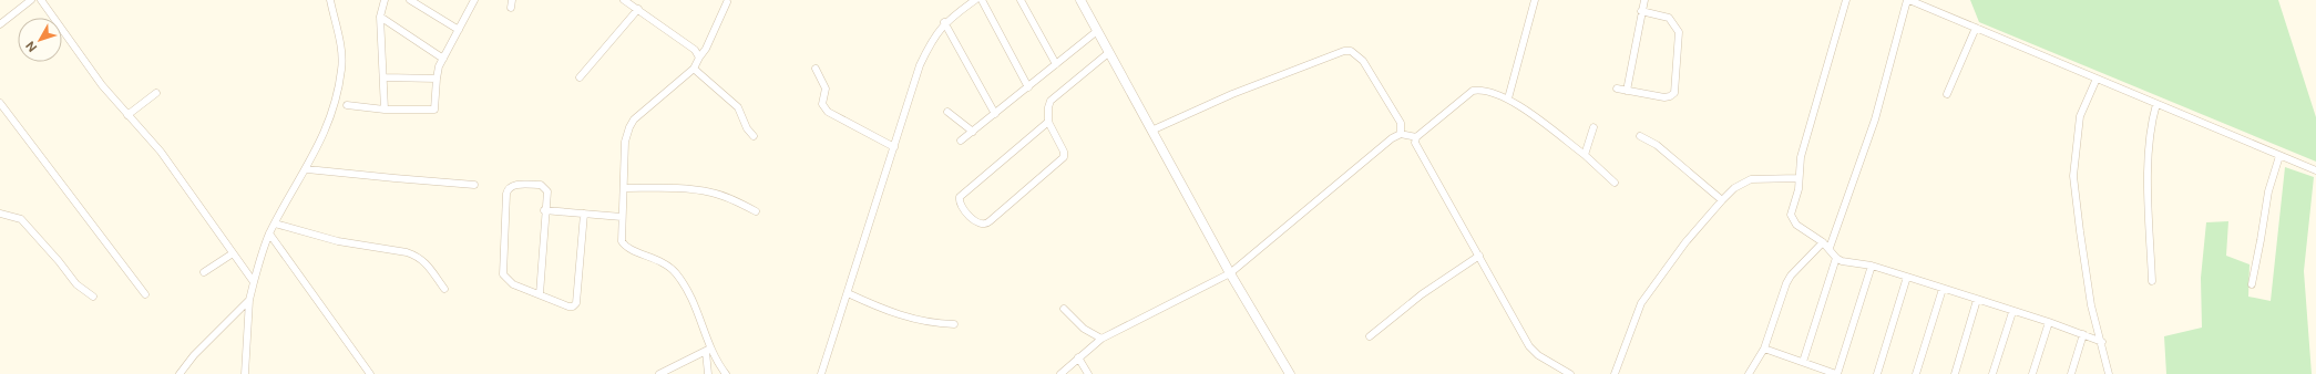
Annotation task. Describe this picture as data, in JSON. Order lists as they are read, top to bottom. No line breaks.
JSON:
{"north":"bottom left"}
